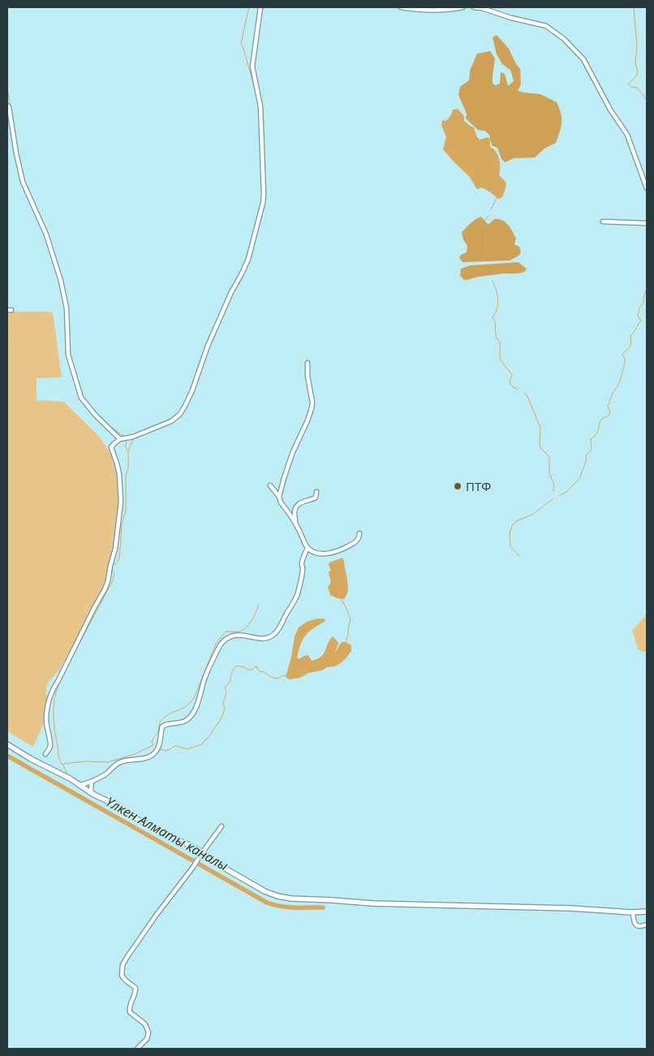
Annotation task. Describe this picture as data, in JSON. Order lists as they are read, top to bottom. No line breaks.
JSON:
{"water":["Үлкен Алматы каналы"],"places":["ПТФ"]}
